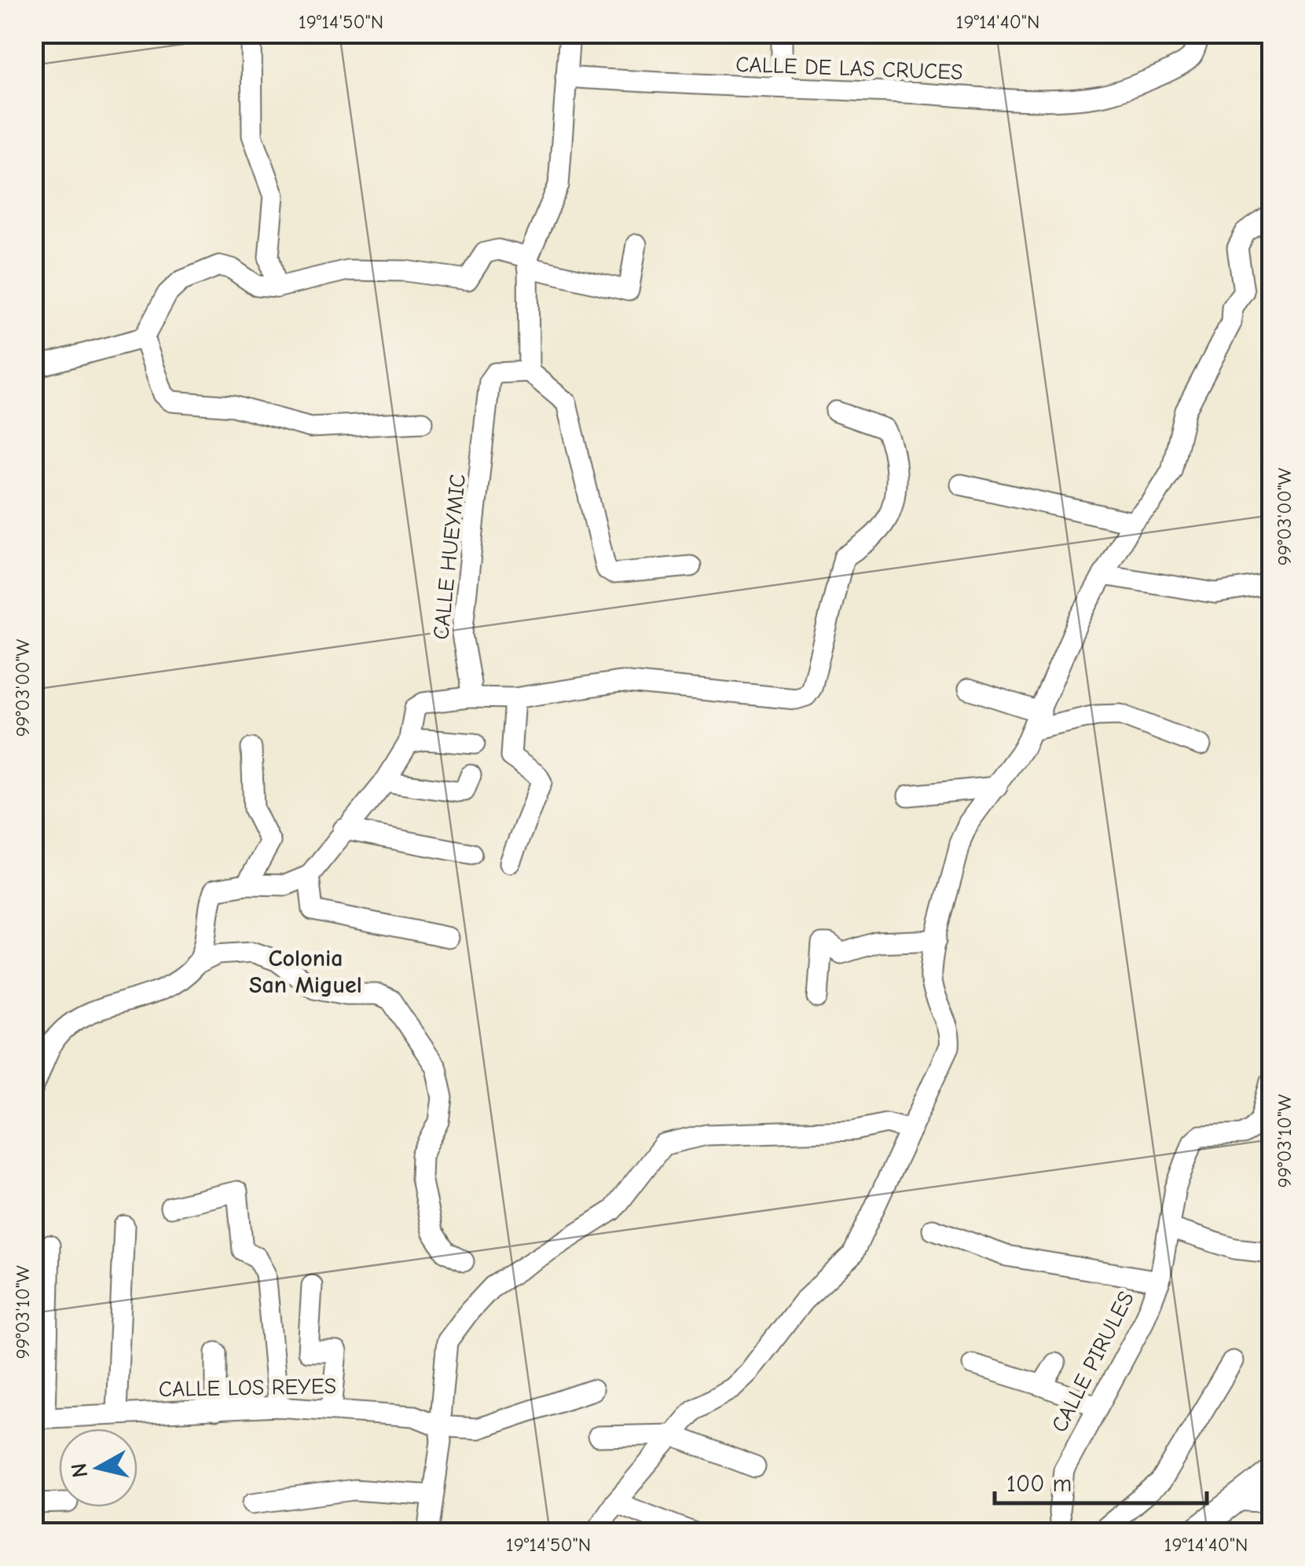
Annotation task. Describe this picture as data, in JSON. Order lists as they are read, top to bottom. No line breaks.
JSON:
{"streets":{"street":["CALLE DE LAS CRUCES","CALLE HUEYMIC","CALLE PIRULES","CALLE LOS REYES"]},"districts":["Colonia San Miguel"],"scale_bar":"100 m","north":"left","coordinates":["19°14'50\"N","19°14'40\"N","99°03'00\"W","99°03'10\"W"]}
